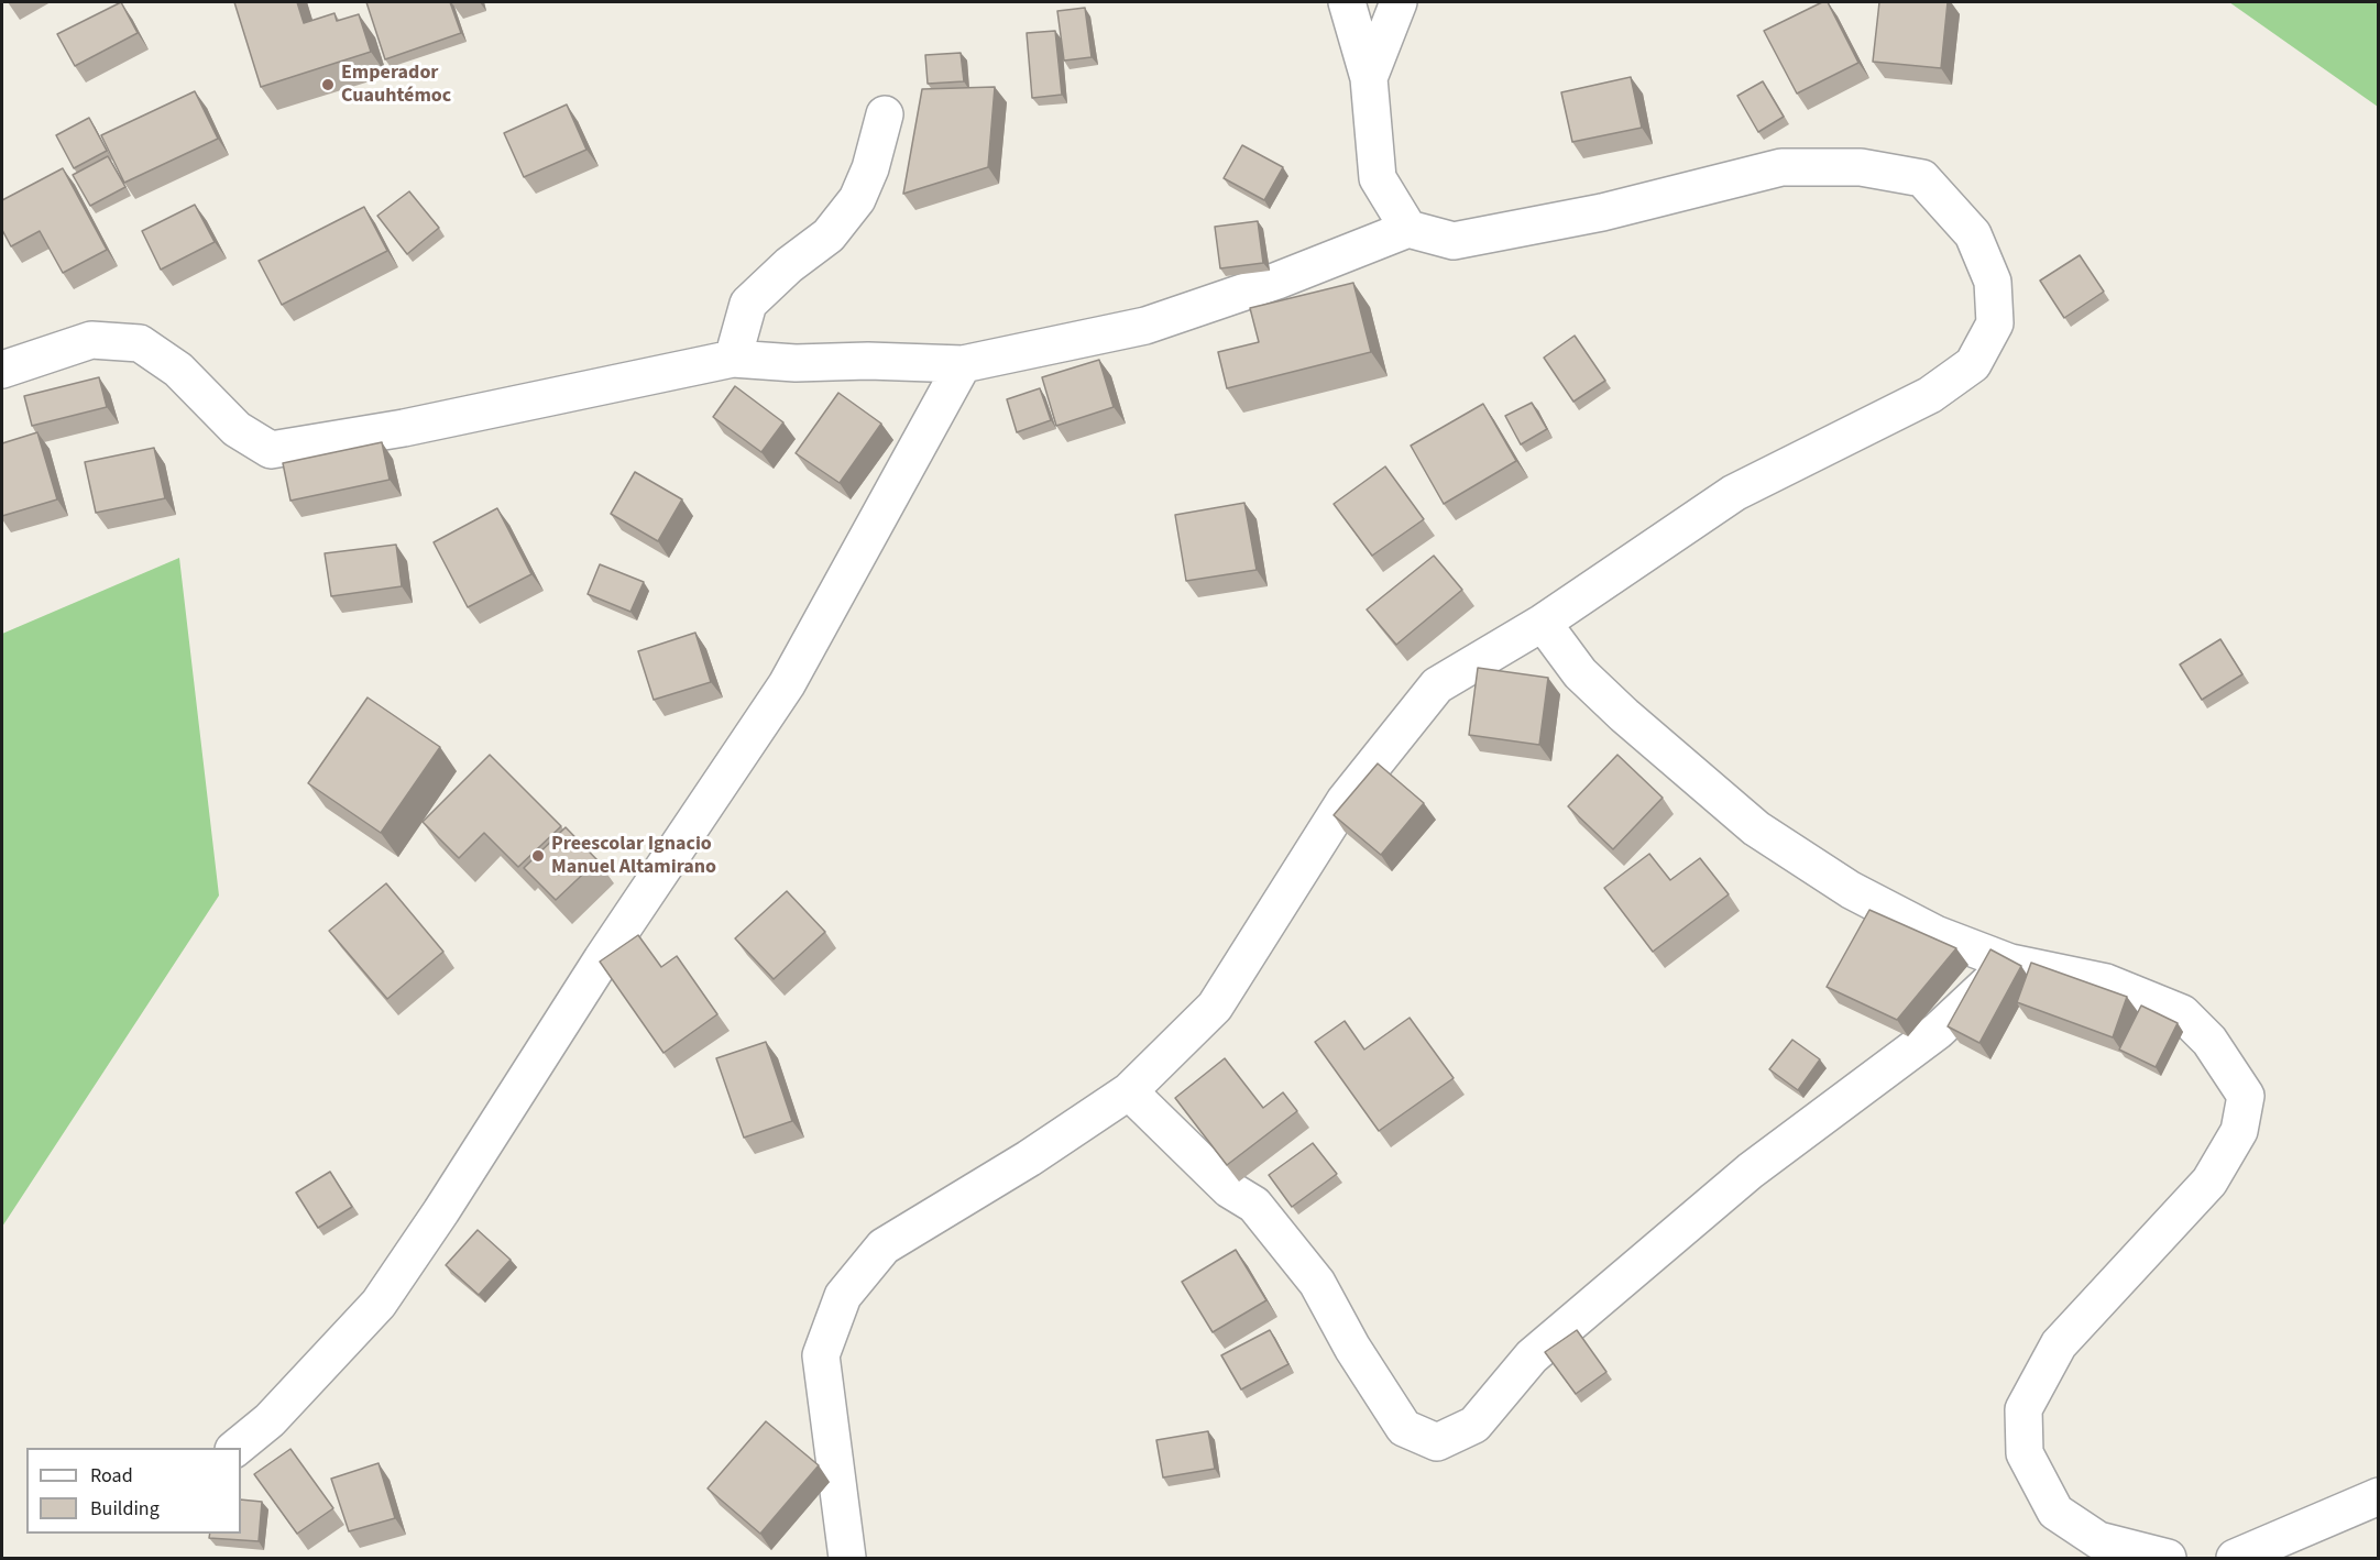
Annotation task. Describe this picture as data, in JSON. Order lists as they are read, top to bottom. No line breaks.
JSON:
{"places":["Emperador Cuauhtémoc","Preescolar Ignacio Manuel Altamirano"],"legend":["Road","Building"]}
